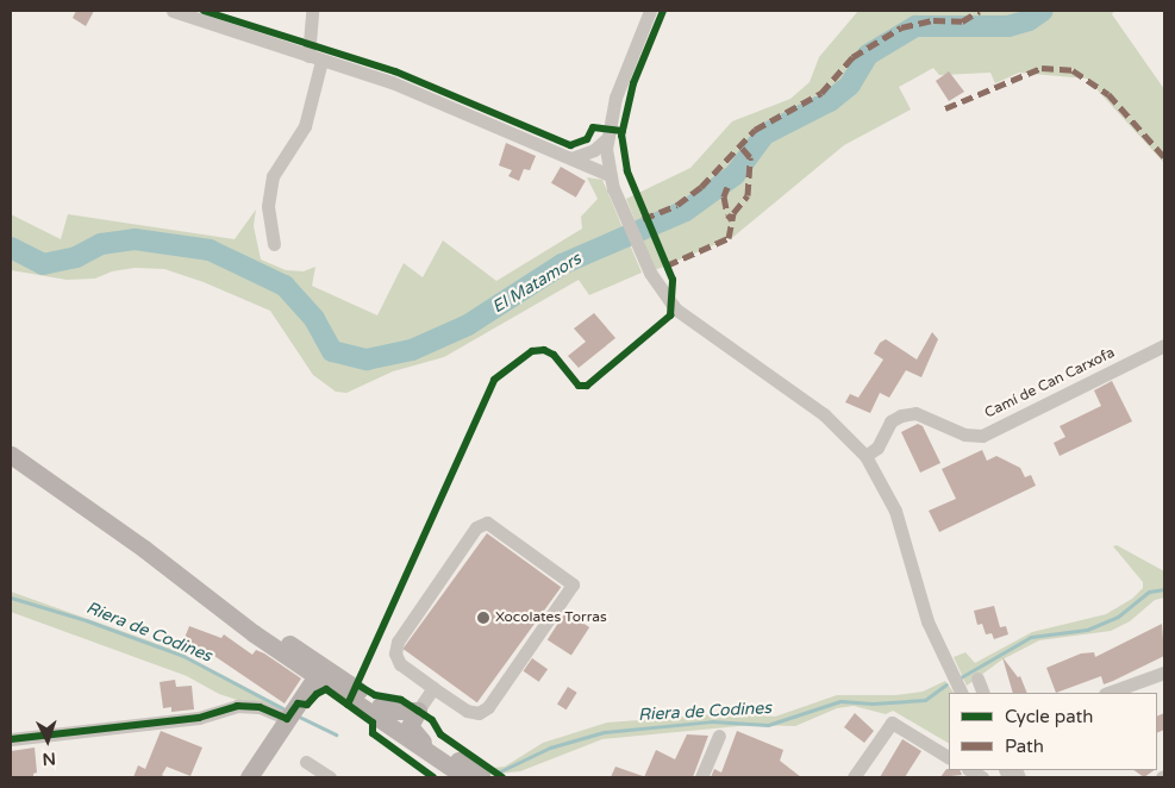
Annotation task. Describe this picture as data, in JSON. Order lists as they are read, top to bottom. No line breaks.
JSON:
{"streets":{"street":["Camí de Can Carxofa"]},"water":["El Matamors","Riera de Codines"],"places":["Xocolates Torras"],"legend":["Cycle path","Path"],"north":"bottom"}
